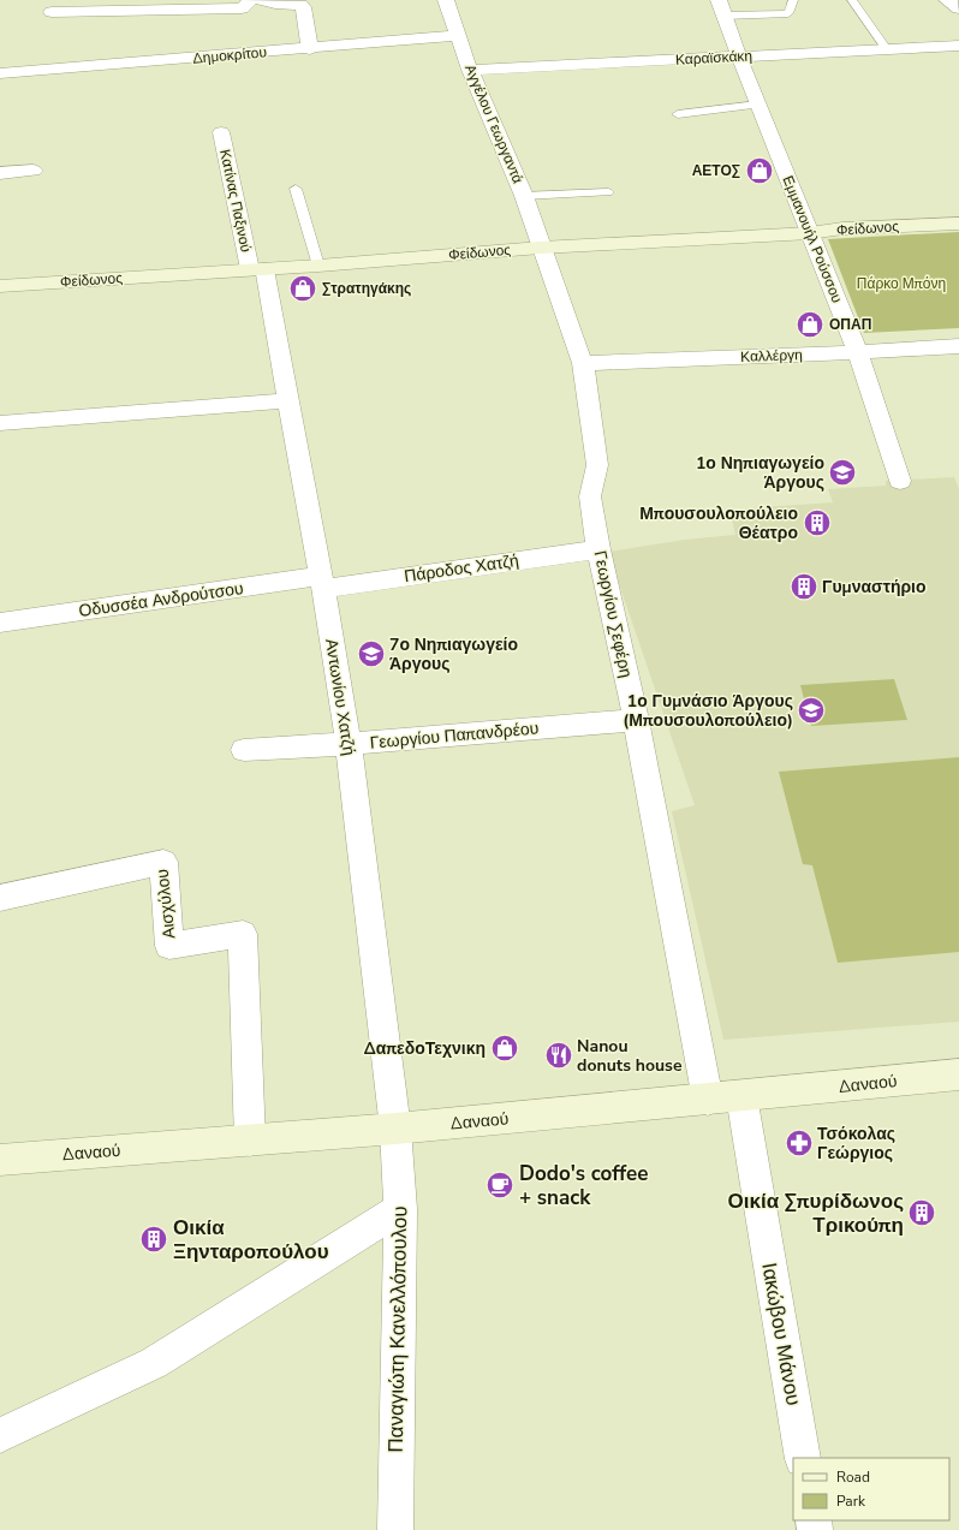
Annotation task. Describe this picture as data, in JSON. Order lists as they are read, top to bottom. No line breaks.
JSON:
{"streets":{"main road":["Φείδωνος","Δαναού"],"street":["Δημοκρίτου","Καραϊσκάκη","Αγγέλου Γεωργαντά","Κατίνας Παξινού","Εμμανουήλ Ρούσσου","Καλλέργη","Πάροδος Χατζή","Οδυσσέα Ανδρούτσου","Γεωργίου Σεφέρη","Αντωνίου Χατζή","Γεωργίου Παπανδρέου","Αισχύλου","Παναγιώτη Κανελλόπουλου","Ιακώβου Μάνου"]},"crossings":[["Δημοκρίτου","Αγγέλου Γεωργαντά"],["Καραϊσκάκη","Αγγέλου Γεωργαντά"],["Καραϊσκάκη","Εμμανουήλ Ρούσσου"],["Αγγέλου Γεωργαντά","Φείδωνος"],["Αγγέλου Γεωργαντά","Γεωργίου Σεφέρη"],["Κατίνας Παξινού","Φείδωνος"],["Κατίνας Παξινού","Αντωνίου Χατζή"],["Φείδωνος","Εμμανουήλ Ρούσσου"],["Φείδωνος","Γεωργίου Σεφέρη"],["Φείδωνος","Αντωνίου Χατζή"],["Εμμανουήλ Ρούσσου","Καλλέργη"],["Καλλέργη","Γεωργίου Σεφέρη"],["Πάροδος Χατζή","Οδυσσέα Ανδρούτσου"],["Πάροδος Χατζή","Γεωργίου Σεφέρη"],["Πάροδος Χατζή","Αντωνίου Χατζή"],["Οδυσσέα Ανδρούτσου","Αντωνίου Χατζή"],["Γεωργίου Σεφέρη","Γεωργίου Παπανδρέου"],["Γεωργίου Σεφέρη","Δαναού"],["Αντωνίου Χατζή","Γεωργίου Παπανδρέου"],["Αντωνίου Χατζή","Δαναού"],["Αντωνίου Χατζή","Παναγιώτη Κανελλόπουλου"],["Αισχύλου","Δαναού"],["Δαναού","Παναγιώτη Κανελλόπουλου"],["Δαναού","Ιακώβου Μάνου"]],"parks":["Πάρκο Μπόνη"],"places":{"shop":["ΑΕΤΟΣ","Στρατηγάκης","ΟΠΑΠ","ΔαπεδοΤεχνικη"],"school or university":["1ο Νηπιαγωγείο Άργους","7ο Νηπιαγωγείο Άργους","1ο Γυμνάσιο Άργους (Μπουσουλοπούλειο)"],"building":["Μπουσουλοπούλειο Θέατρο","Γυμναστήριο","Οικία Σπυρίδωνος Τρικούπη","Οικία Ξηνταροπούλου"],"restaurant":["Nanou donuts house"],"pharmacy":["Τσόκολας Γεώργιος"],"cafe":["Dodo's coffee + snack"]},"legend":["Road","Park"]}
